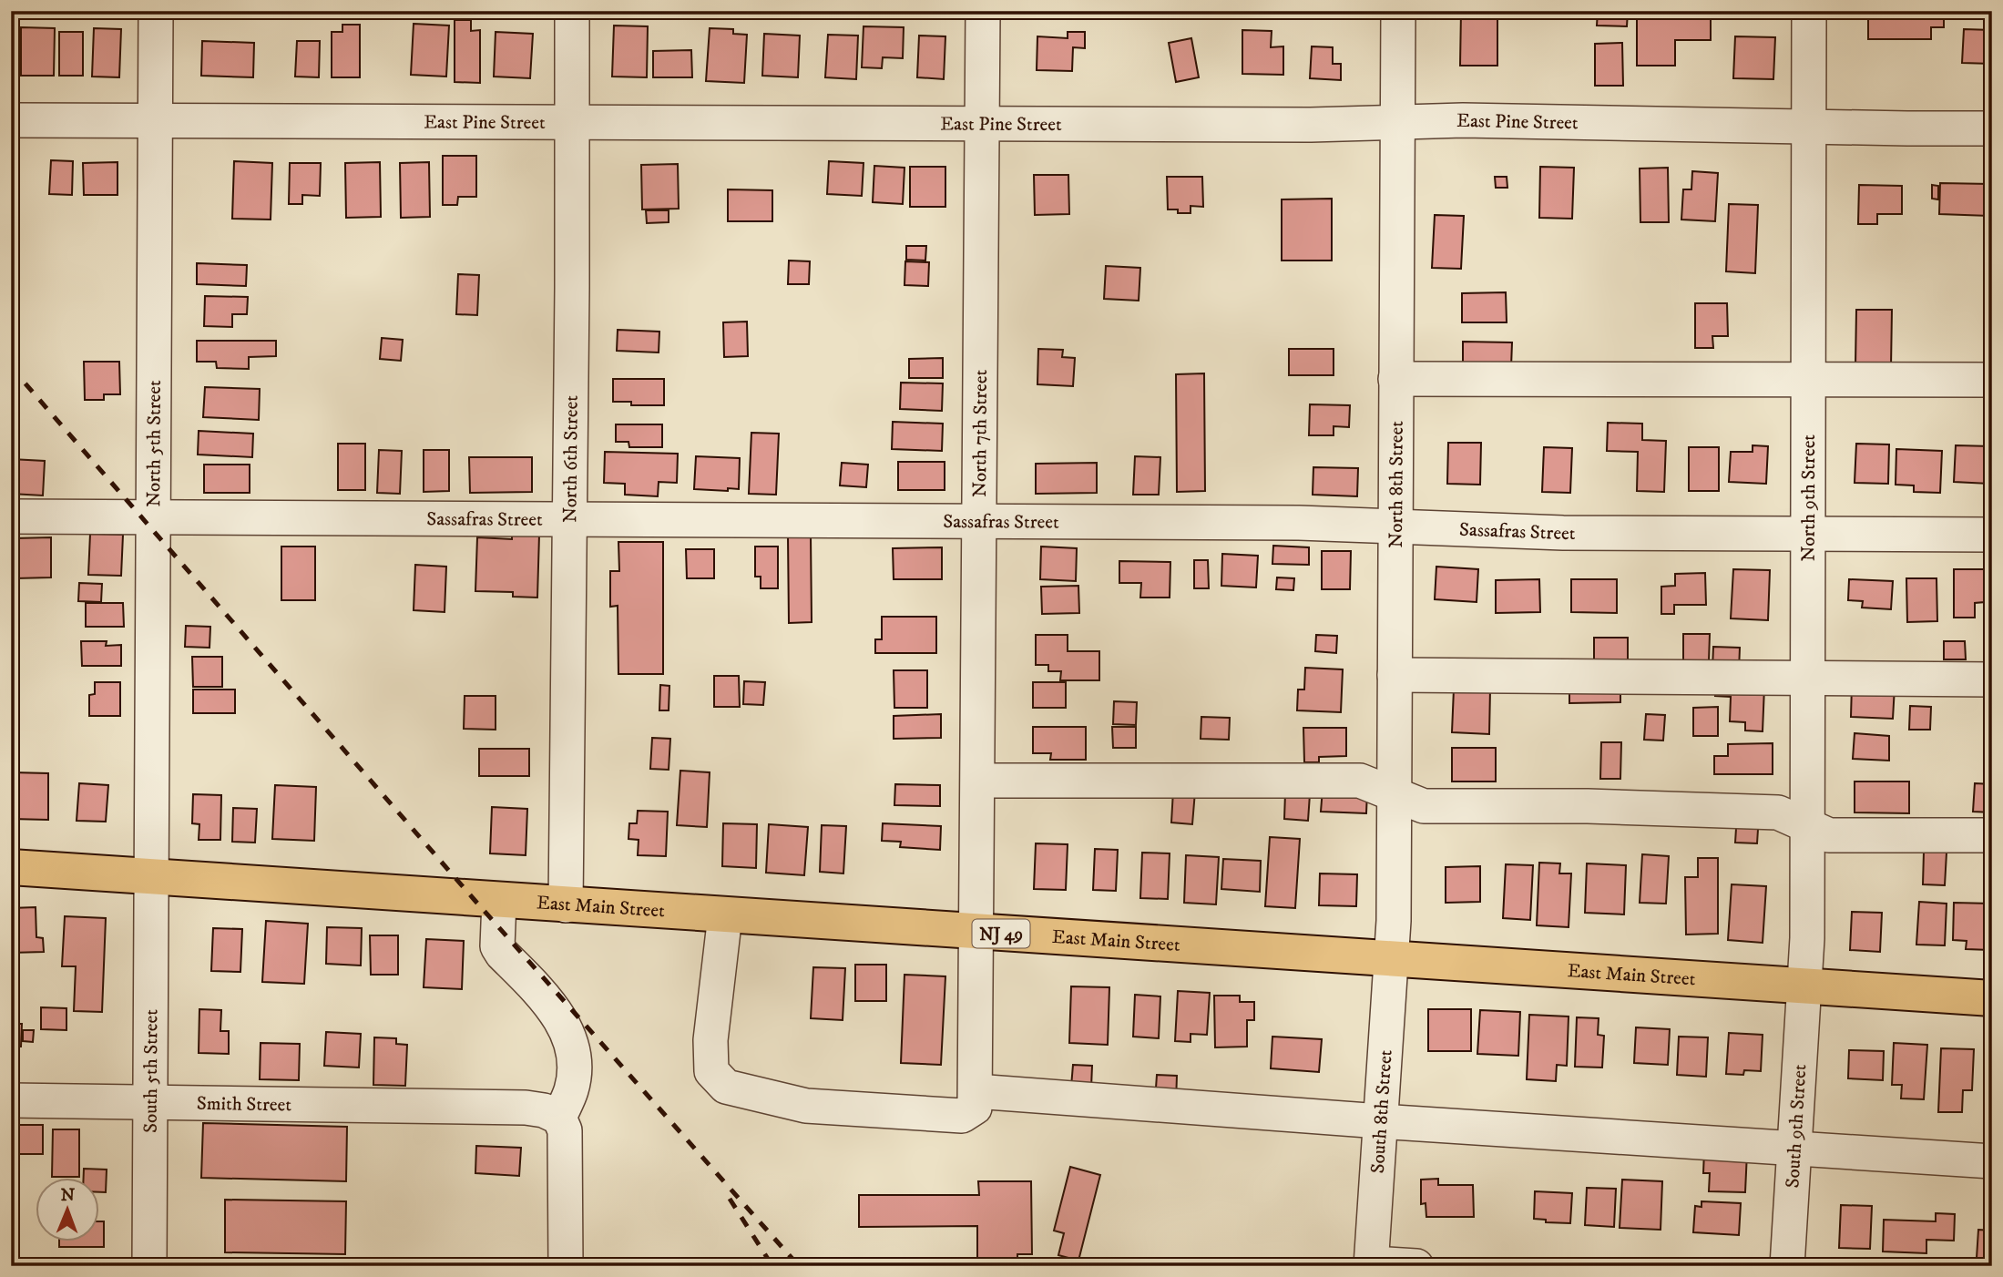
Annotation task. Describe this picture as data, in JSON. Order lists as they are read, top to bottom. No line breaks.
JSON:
{"streets":{"highway":["East Main Street","NJ 49"],"street":["East Pine Street","North 7th Street","North 5th Street","North 6th Street","North 8th Street","North 9th Street","Sassafras Street","South 5th Street","Smith Street","South 8th Street","South 9th Street"]},"crossings":[["East Pine Street","North 7th Street"],["East Pine Street","North 5th Street"],["East Pine Street","North 6th Street"],["East Pine Street","North 8th Street"],["East Pine Street","North 9th Street"],["North 7th Street","Sassafras Street"],["North 7th Street","East Main Street"],["North 5th Street","Sassafras Street"],["North 5th Street","East Main Street"],["North 5th Street","South 5th Street"],["North 6th Street","Sassafras Street"],["North 6th Street","East Main Street"],["North 8th Street","Sassafras Street"],["North 8th Street","East Main Street"],["North 8th Street","South 8th Street"],["North 9th Street","Sassafras Street"],["North 9th Street","East Main Street"],["North 9th Street","South 9th Street"],["East Main Street","South 5th Street"],["East Main Street","South 8th Street"],["East Main Street","South 9th Street"],["South 5th Street","Smith Street"]],"north":"top"}
